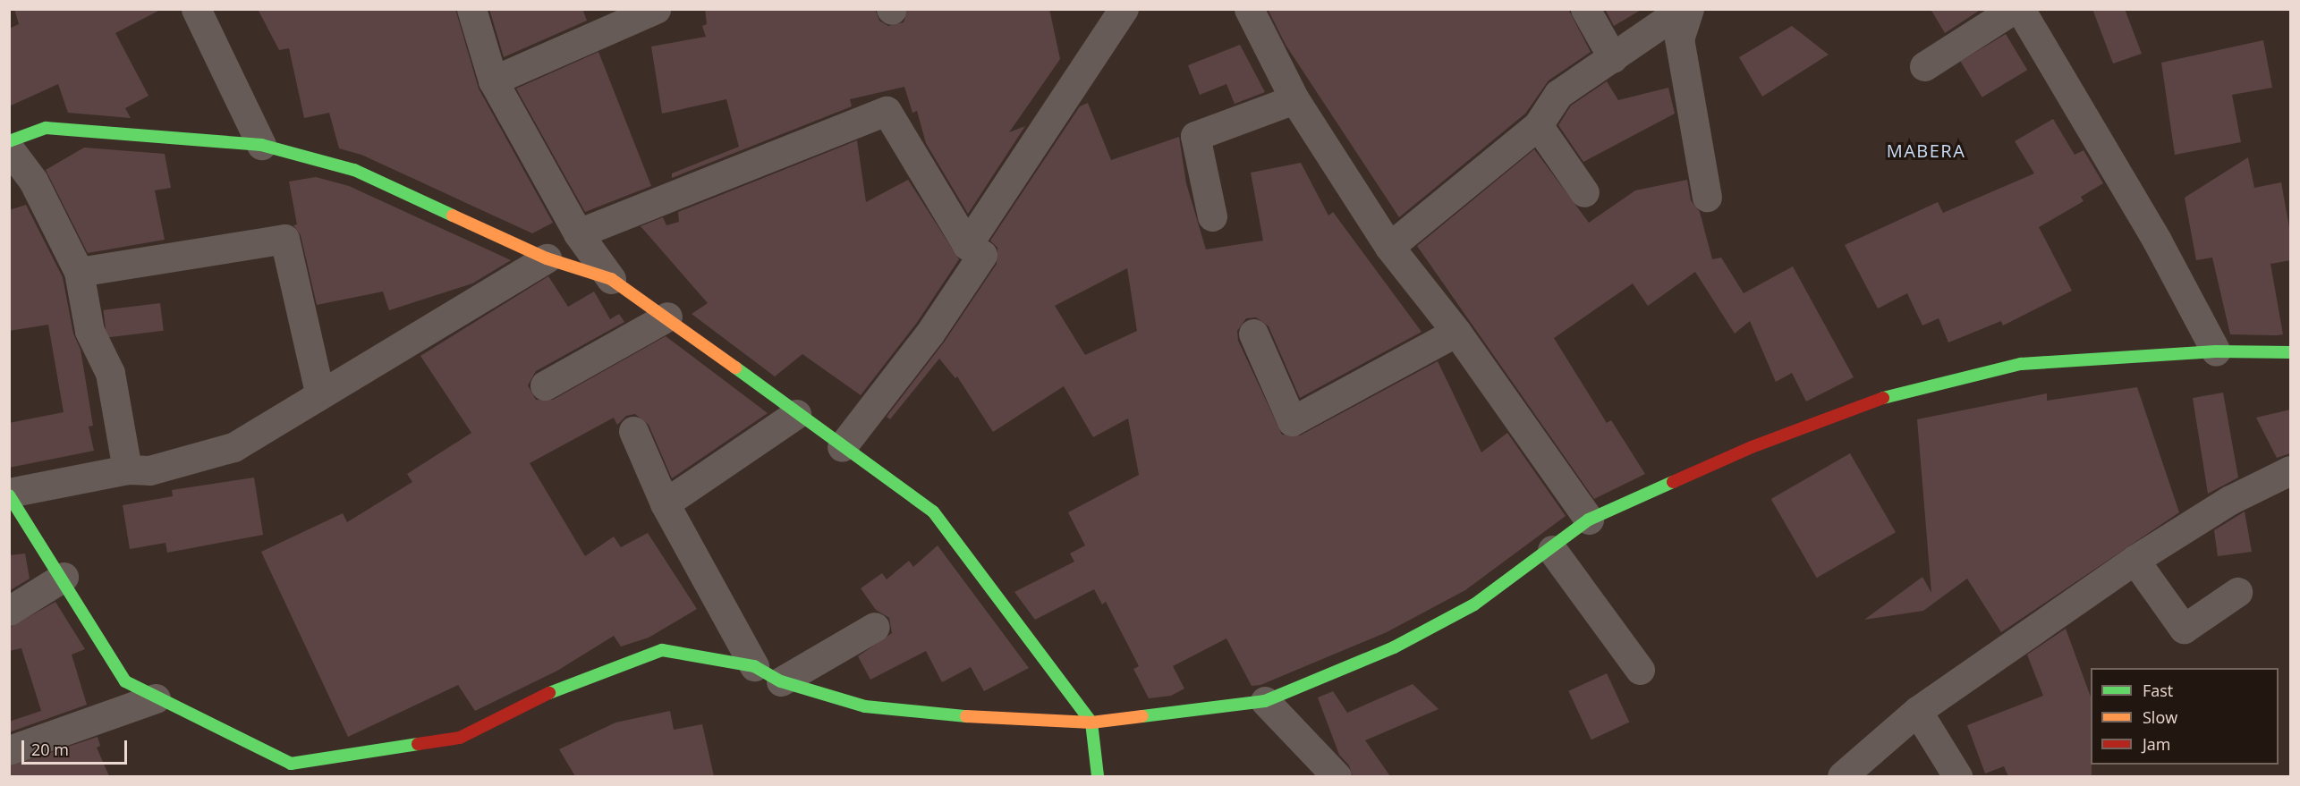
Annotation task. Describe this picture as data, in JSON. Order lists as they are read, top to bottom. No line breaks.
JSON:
{"districts":["MABERA"],"legend":["Fast","Slow","Jam"],"scale_bar":"20 m"}
